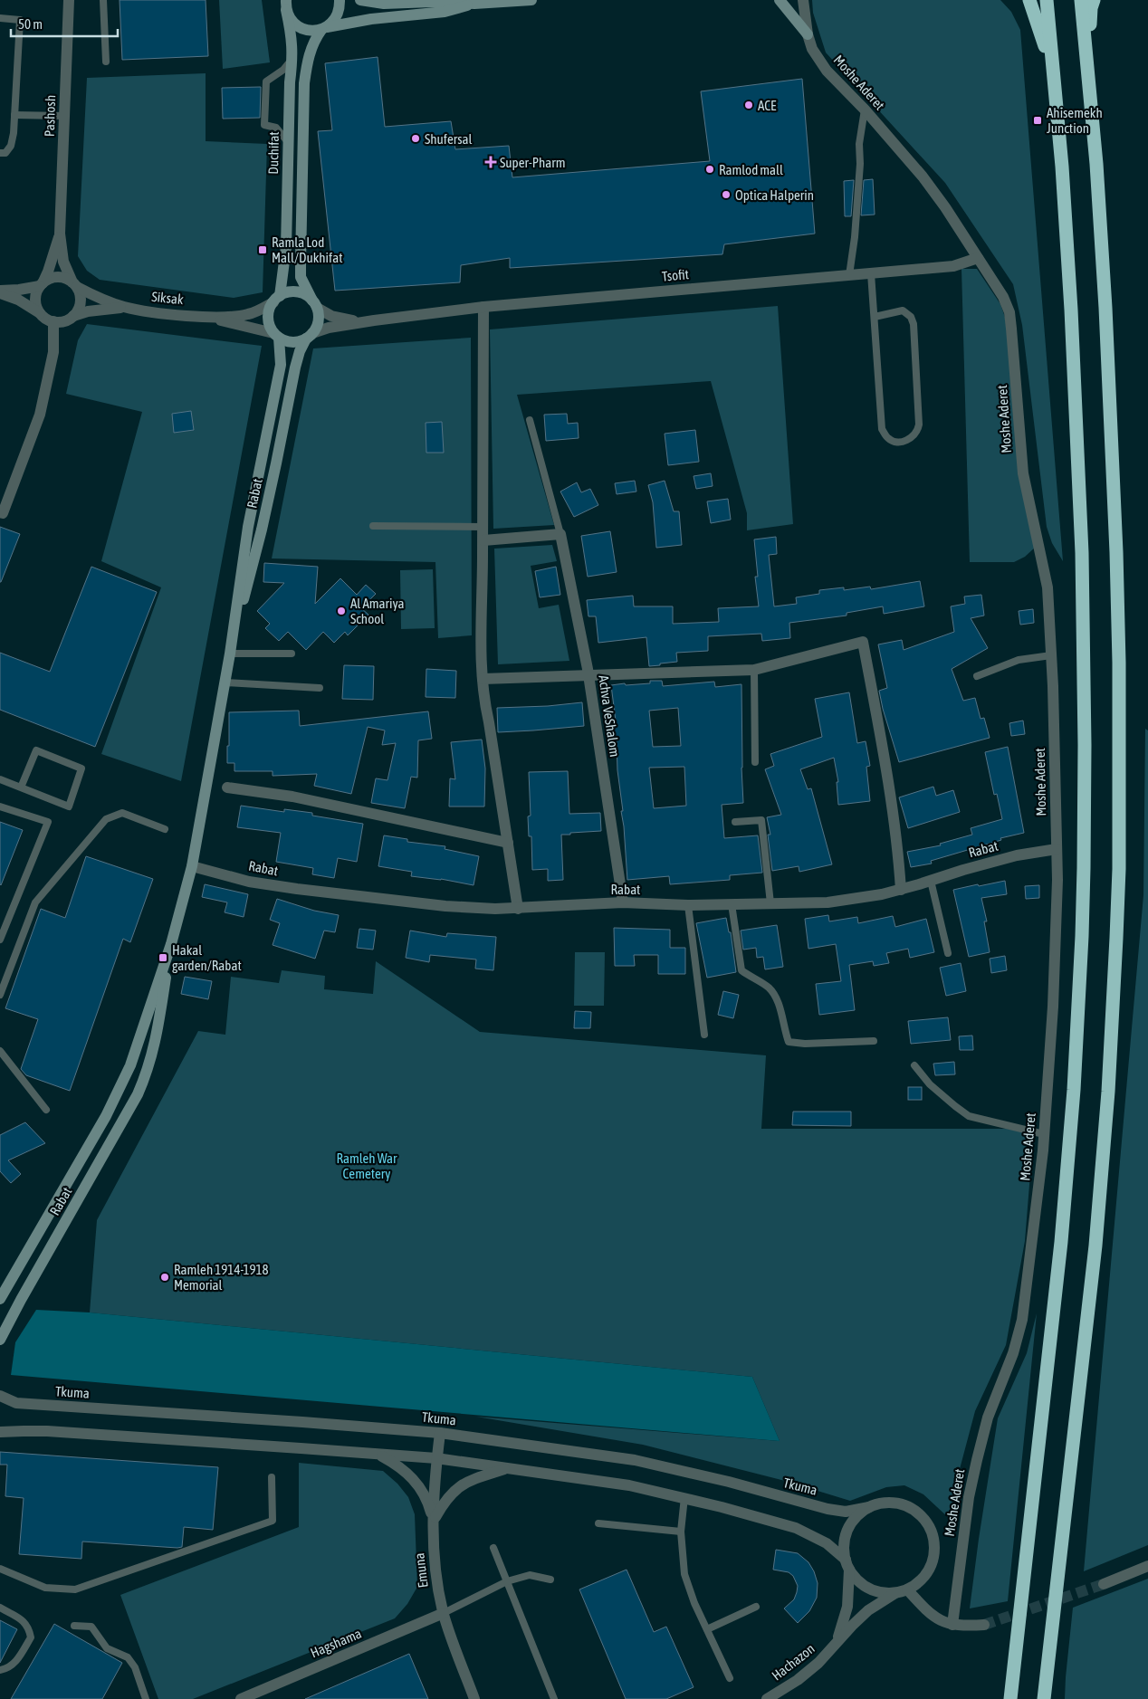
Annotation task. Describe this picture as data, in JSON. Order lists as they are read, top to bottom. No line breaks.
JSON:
{"streets":{"street":["Moshe Aderet","Pashosh","Duchifat","Tsofit","Siksak","Rabat","Achva VeShalom","Tkuma","Emuna","Hagshama","Hachazon"]},"crossings":[["Moshe Aderet","Tsofit"],["Moshe Aderet","Rabat"],["Pashosh","Siksak"],["Duchifat","Tsofit"],["Duchifat","Siksak"],["Duchifat","Rabat"],["Tsofit","Siksak"],["Tsofit","Rabat"],["Siksak","Rabat"],["Rabat","Achva VeShalom"],["Tkuma","Emuna"],["Tkuma","Hachazon"],["Emuna","Hagshama"]],"parks":["Ramleh War Cemetery"],"places":{"other":["ACE","Shufersal","Ramlod mall","Optica Halperin","Al Amariya School","Ramleh 1914-1918 Memorial"],"transit":["Ahisemekh Junction","Ramla Lod Mall/Dukhifat","Hakal garden/Rabat"],"health":["Super-Pharm"]},"scale_bar":"50 m"}
